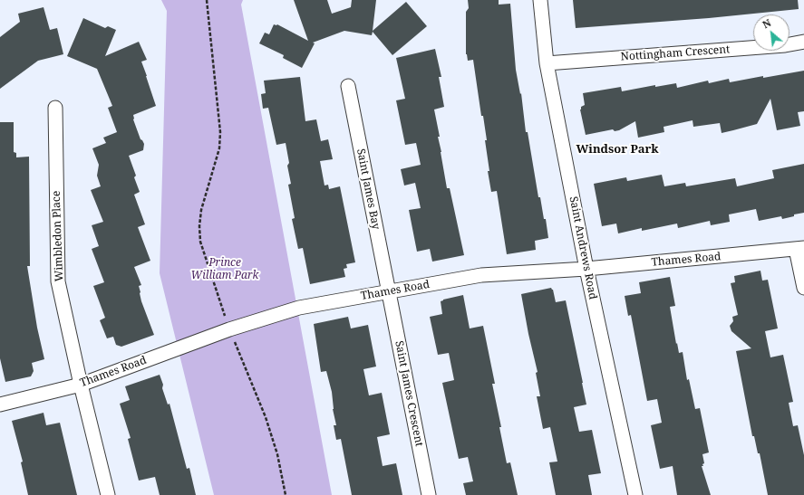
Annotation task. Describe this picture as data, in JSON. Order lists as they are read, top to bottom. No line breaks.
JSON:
{"streets":{"street":["Nottingham Crescent","Saint James Bay","Wimbledon Place","Saint Andrews Road","Thames Road","Saint James Crescent"]},"crossings":[["Nottingham Crescent","Saint Andrews Road"],["Saint James Bay","Thames Road"],["Saint James Bay","Saint James Crescent"],["Wimbledon Place","Thames Road"],["Saint Andrews Road","Thames Road"],["Thames Road","Saint James Crescent"]],"districts":["Windsor Park"],"parks":["Prince William Park"],"north":"top left"}
